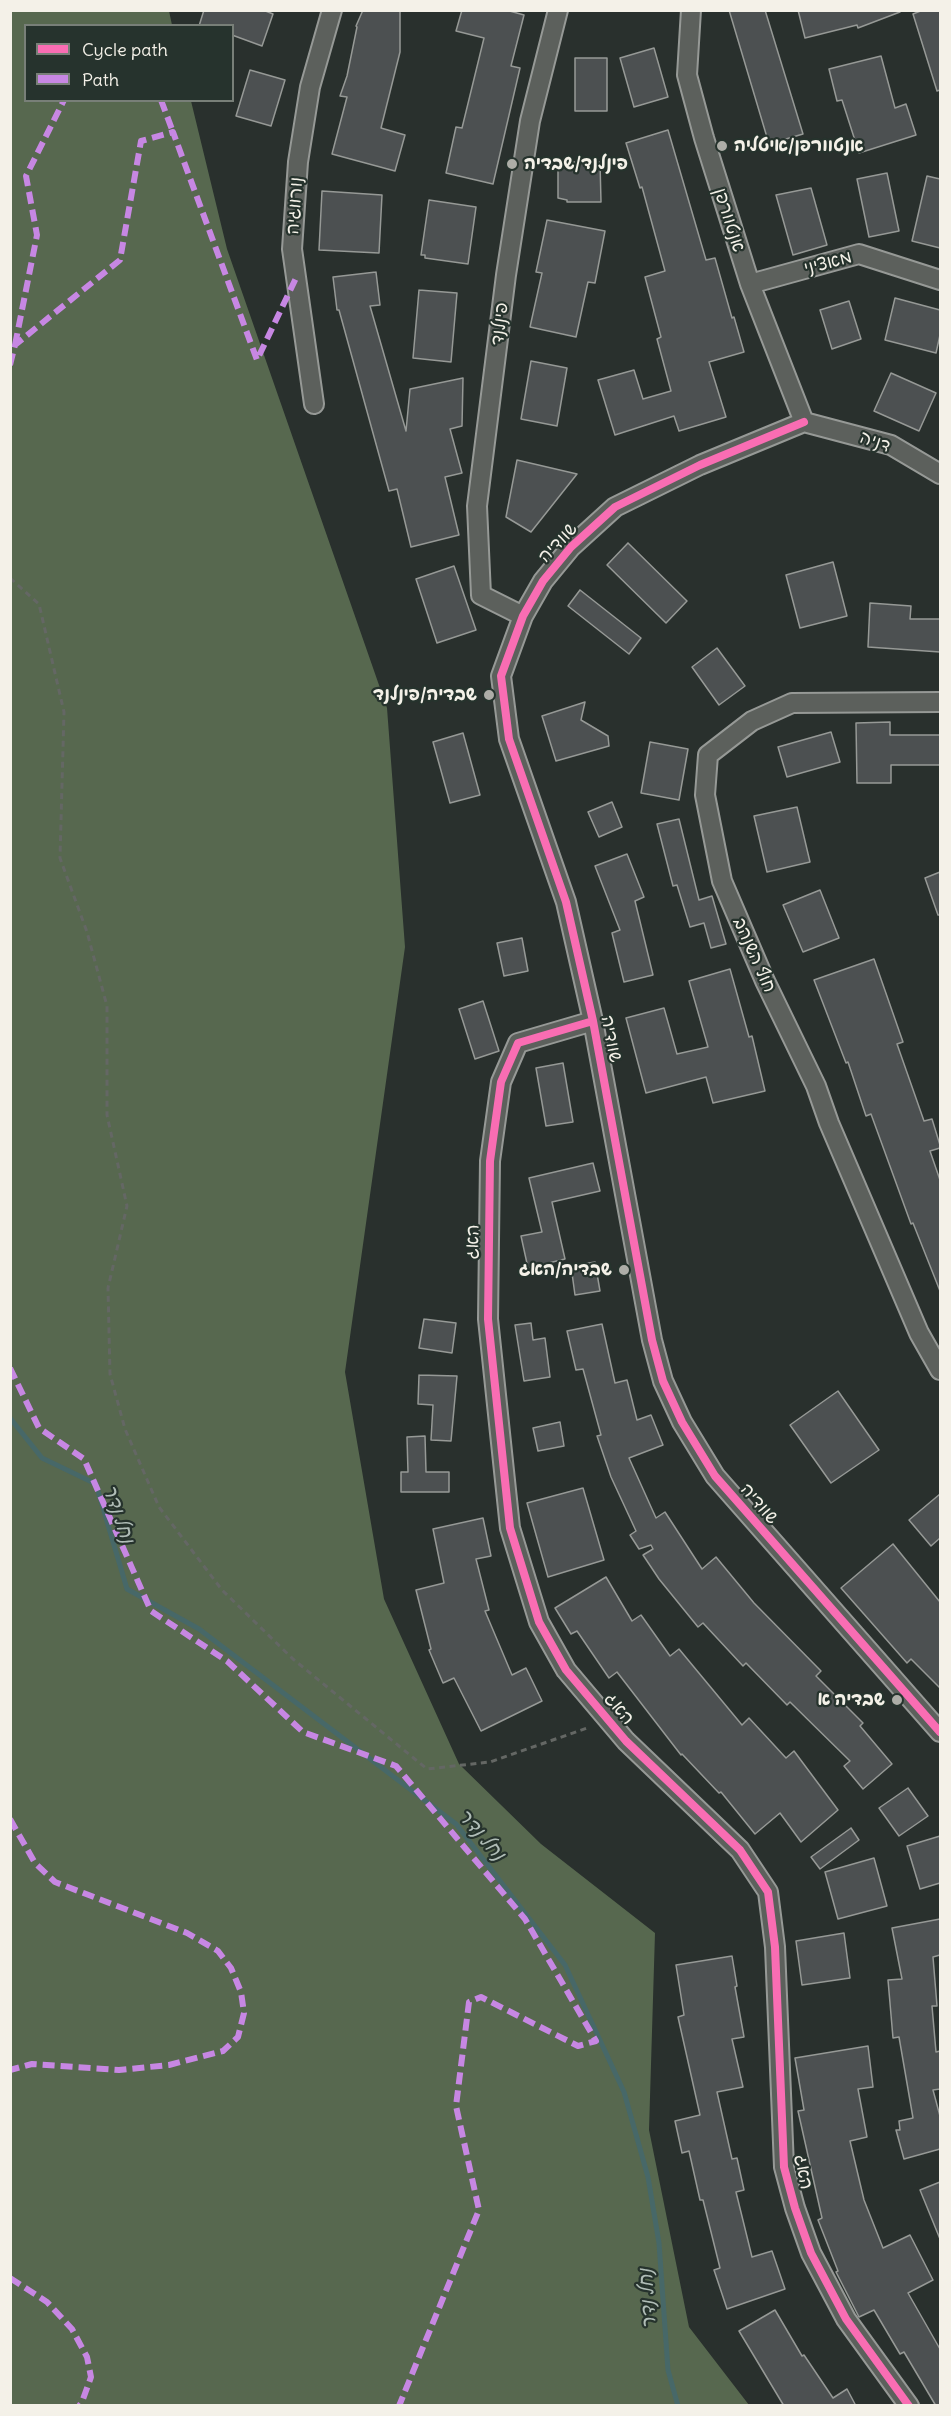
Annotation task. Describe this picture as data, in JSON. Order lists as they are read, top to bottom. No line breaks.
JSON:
{"streets":{"street":["נורווגיה","אנטוורפן","מאציני","פינלנד","דניה","שוודיה","חוף השנהב","האג"]},"crossings":[["אנטוורפן","מאציני"],["אנטוורפן","דניה"],["אנטוורפן","שוודיה"],["פינלנד","שוודיה"],["דניה","שוודיה"],["שוודיה","האג"]],"water":["נחל נדר"],"places":["אנטוורפן/איטליה","פינלנד/שבדיה","שבדיה/פינלנד","שבדיה/האג","שבדיה א"],"legend":["Cycle path","Path"]}
